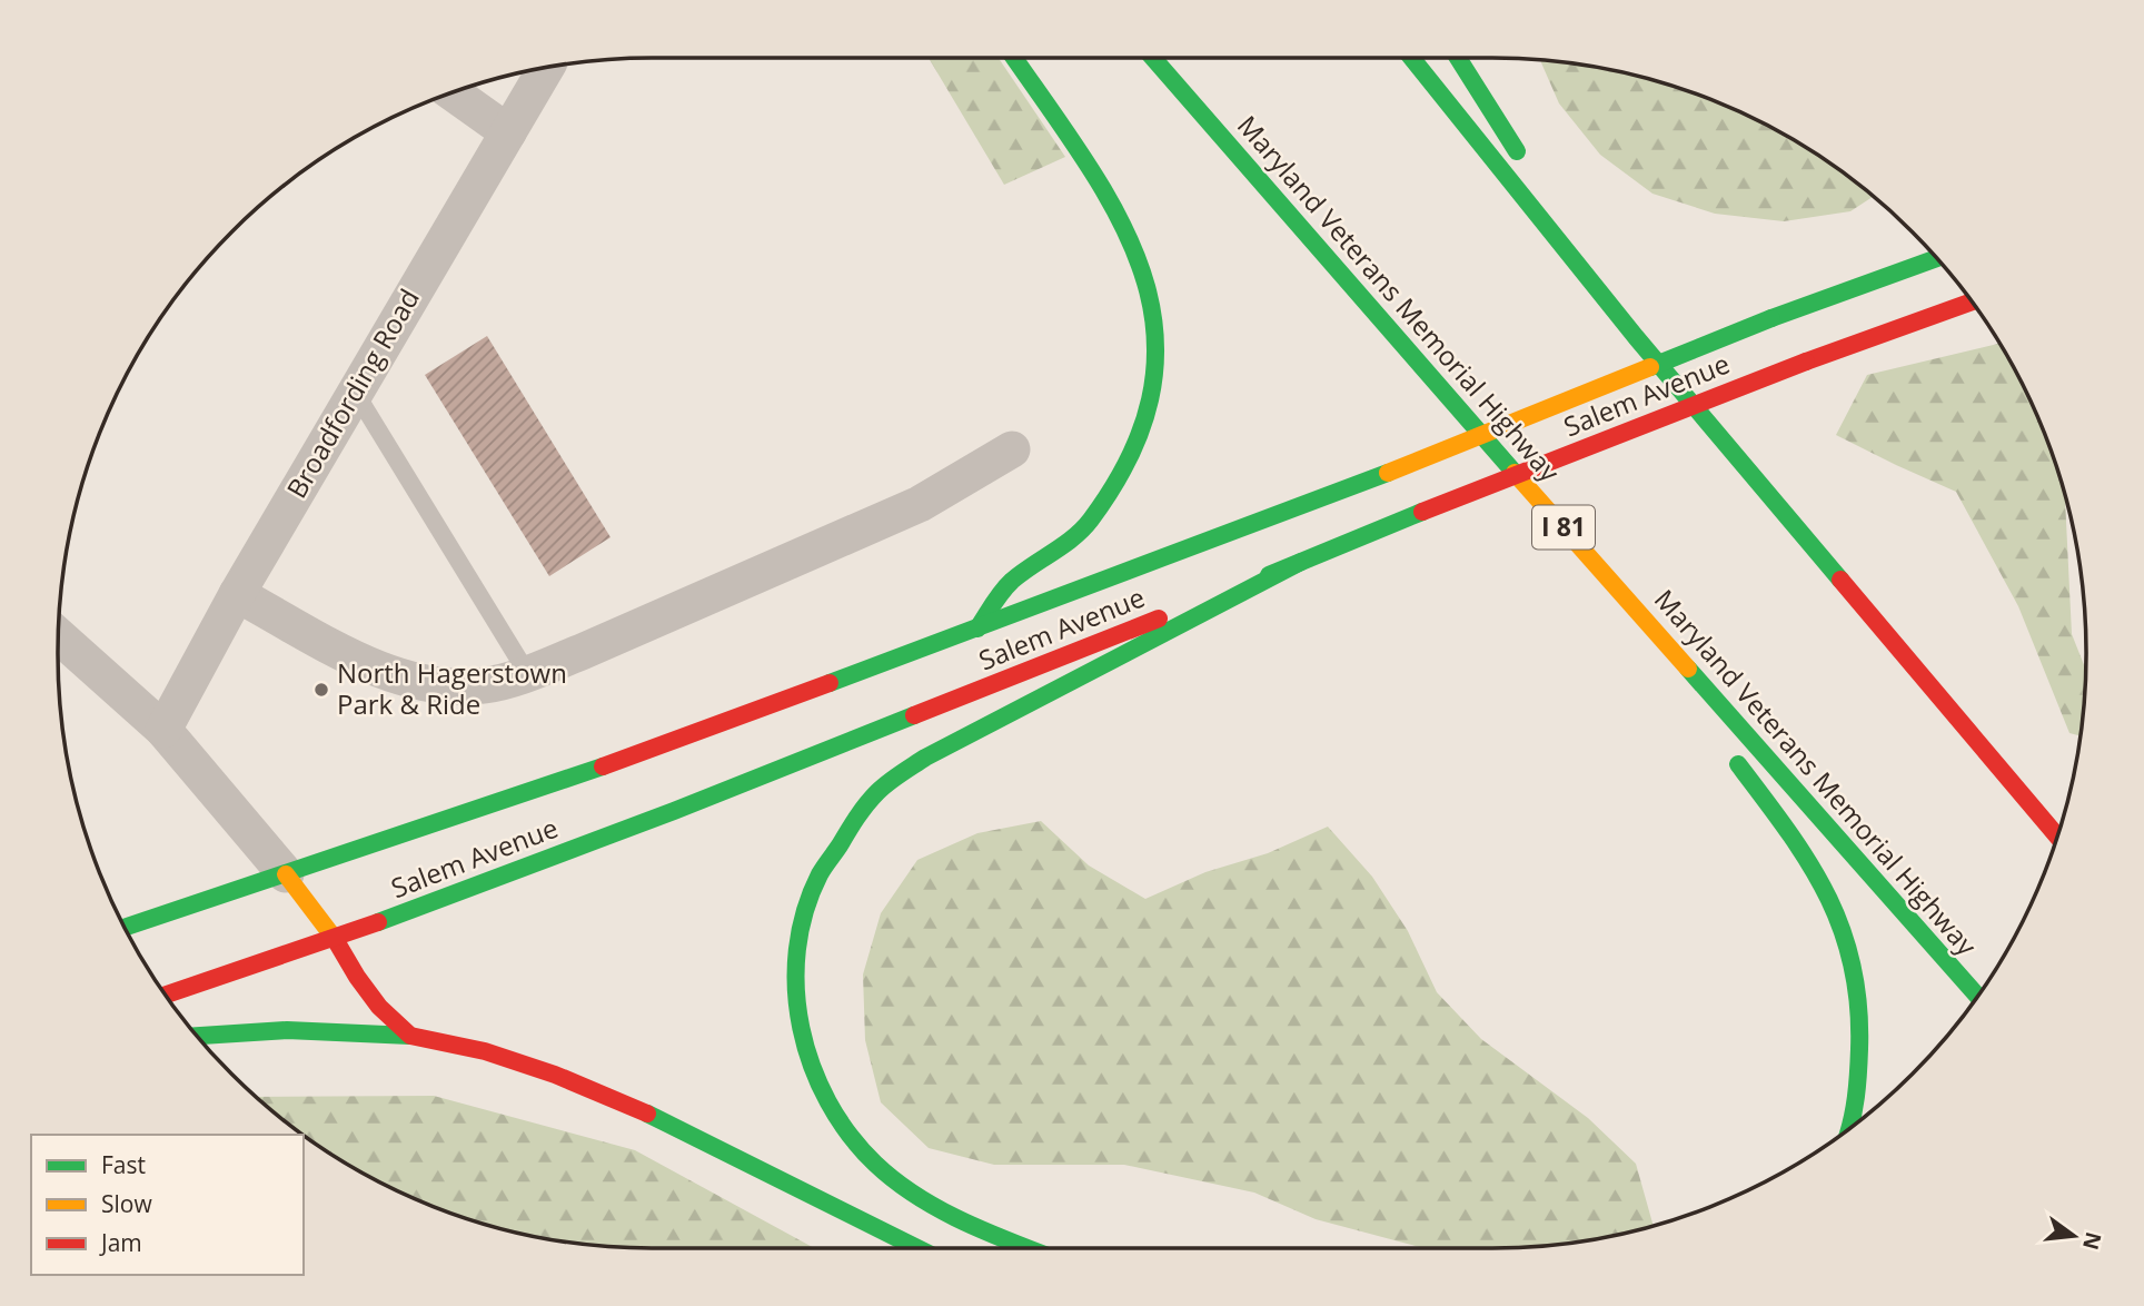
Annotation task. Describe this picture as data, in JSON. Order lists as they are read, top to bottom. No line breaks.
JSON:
{"streets":{"main road":["Maryland Veterans Memorial Highway","Salem Avenue","I 81"],"street":["Broadfording Road"]},"places":["North Hagerstown Park & Ride"],"legend":["Fast","Slow","Jam"],"north":"right"}
